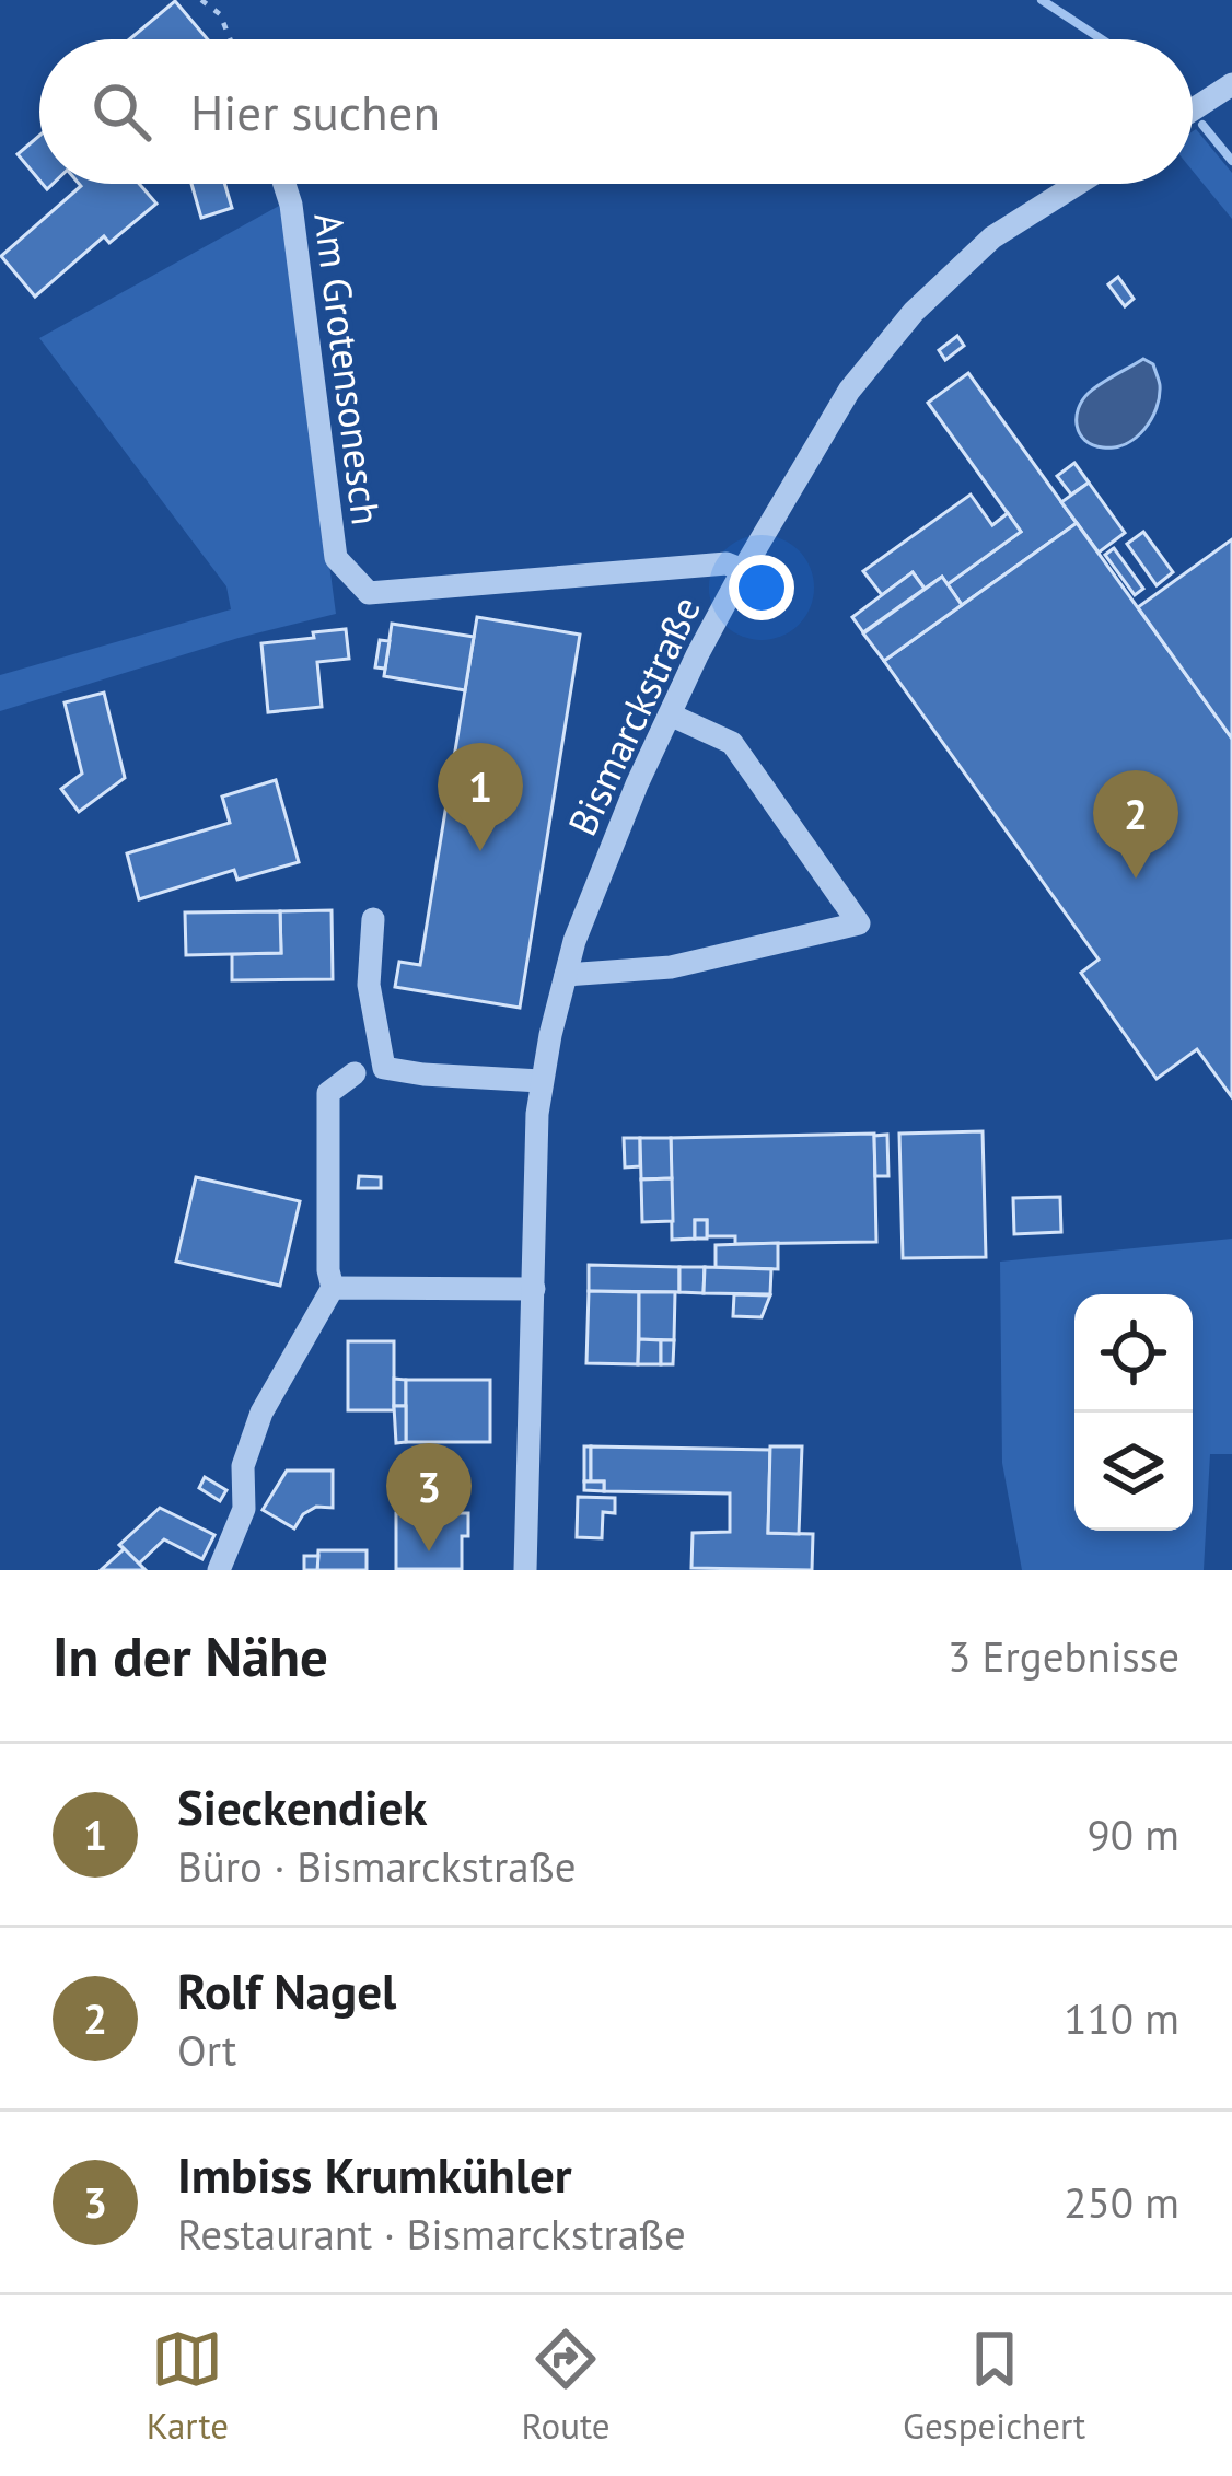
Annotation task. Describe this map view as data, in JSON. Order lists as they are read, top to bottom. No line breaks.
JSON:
{"streets":{"street":["Am Grotensonesch","Bismarckstraße"]},"crossings":[["Am Grotensonesch","Bismarckstraße"]],"page":{"search":"Hier suchen","pins":["1","2","3"],"heading":["In der Nähe","3 Ergebnisse"],"list":[{"mark":"1","name":"Sieckendiek","note":"Büro · Bismarckstraße","value":"90 m"},{"mark":"2","name":"Rolf Nagel","note":"Ort","value":"110 m"},{"mark":"3","name":"Imbiss Krumkühler","note":"Restaurant · Bismarckstraße","value":"250 m"}],"nav":["Karte","Route","Gespeichert"]}}
